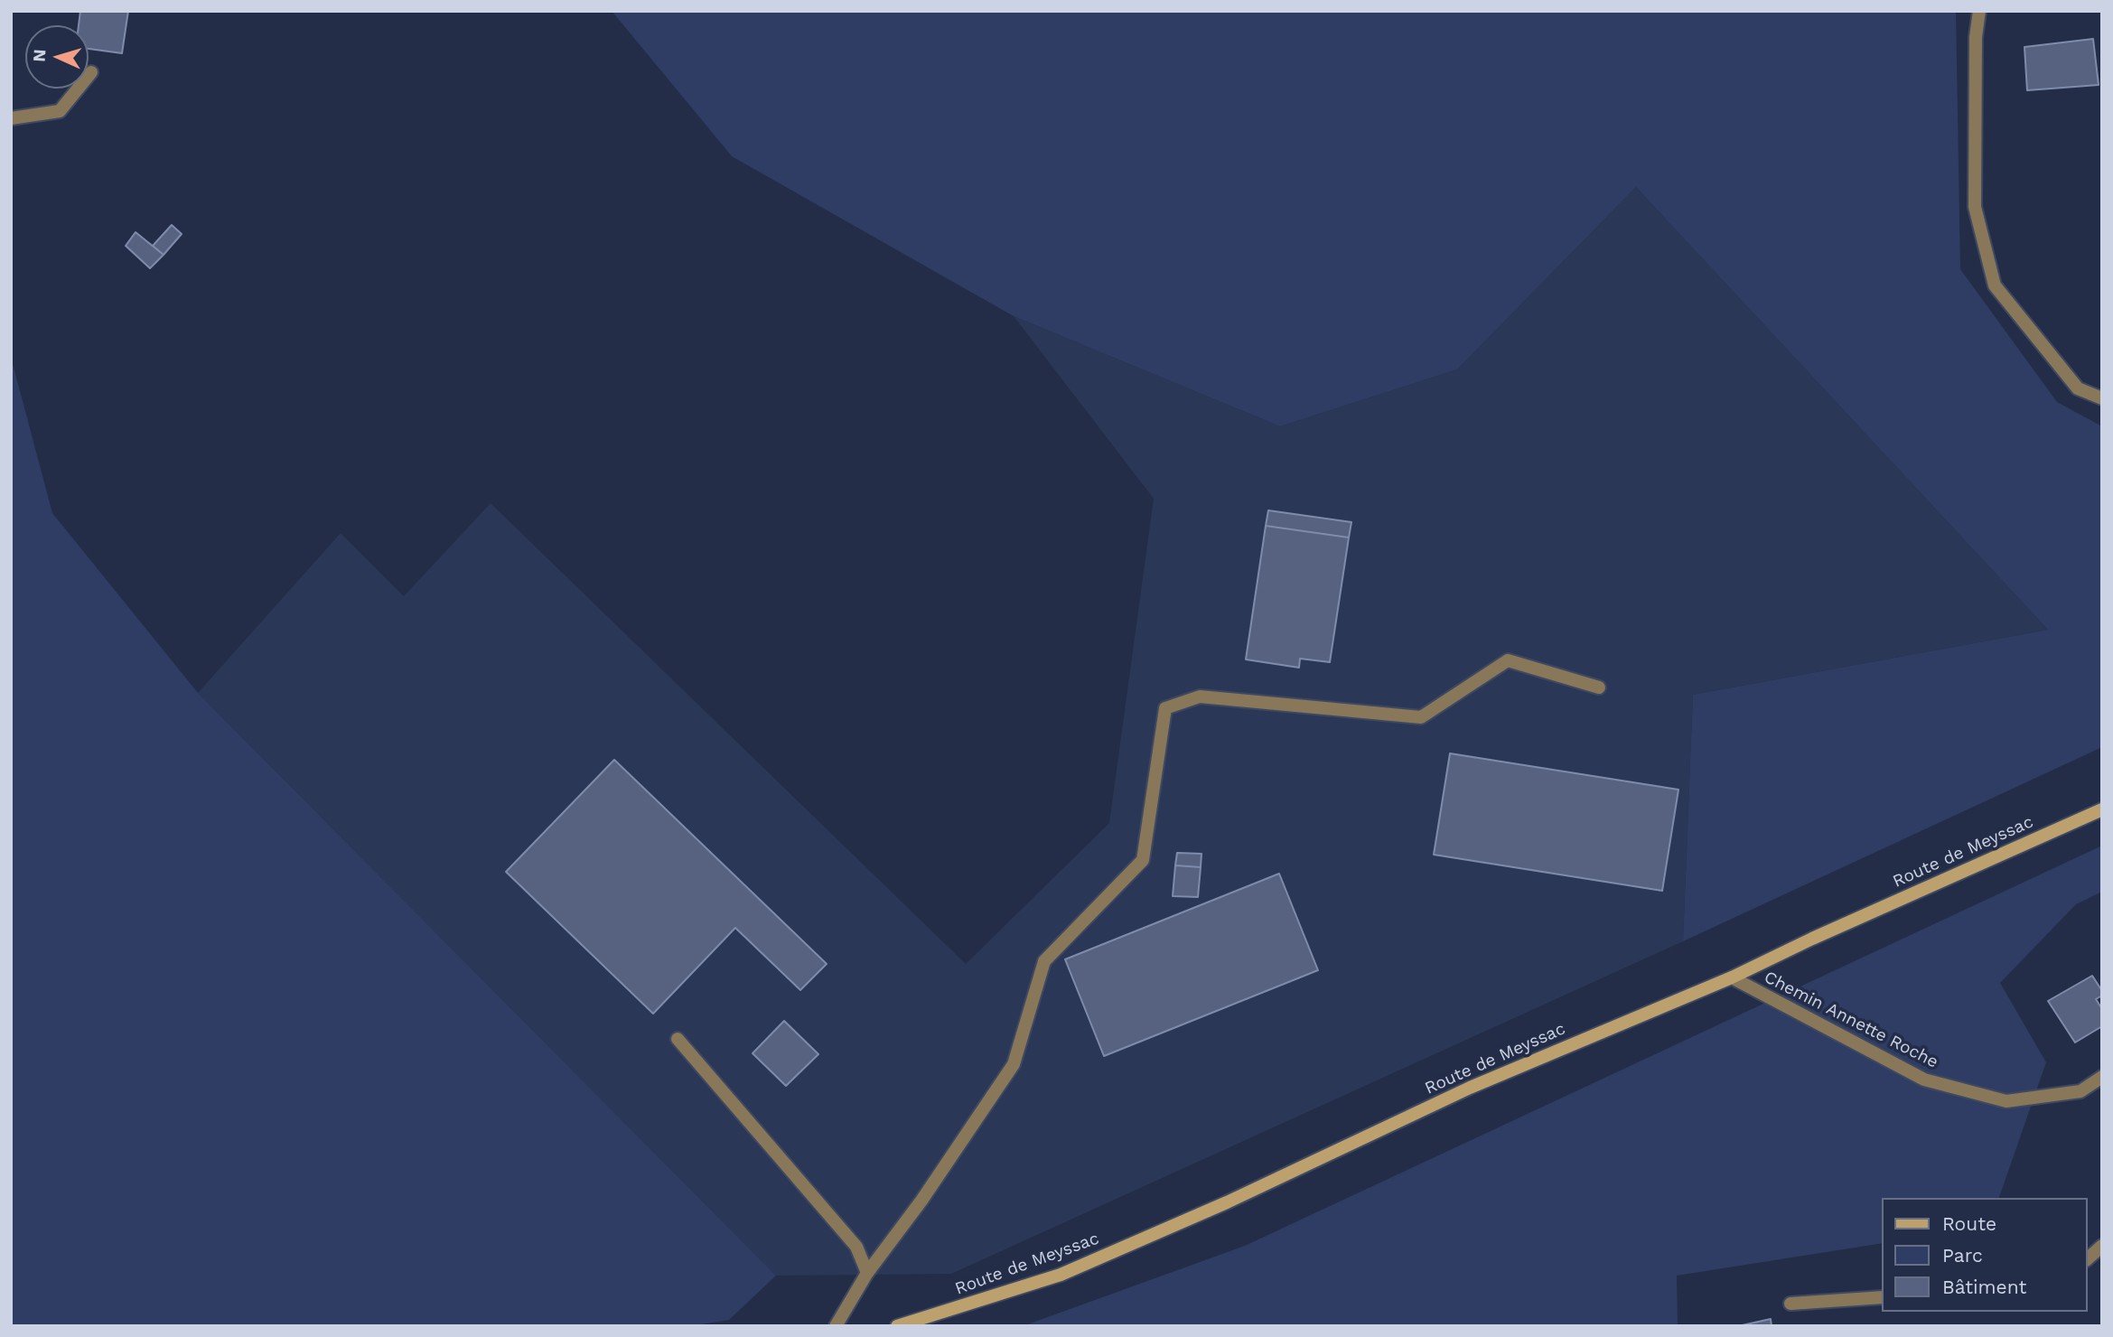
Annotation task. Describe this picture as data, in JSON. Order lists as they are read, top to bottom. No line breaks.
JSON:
{"streets":{"main road":["Route de Meyssac"],"street":["Chemin Annette Roche"]},"crossings":[["Route de Meyssac","Chemin Annette Roche"]],"legend":["Route","Parc","Bâtiment"],"north":"left"}
